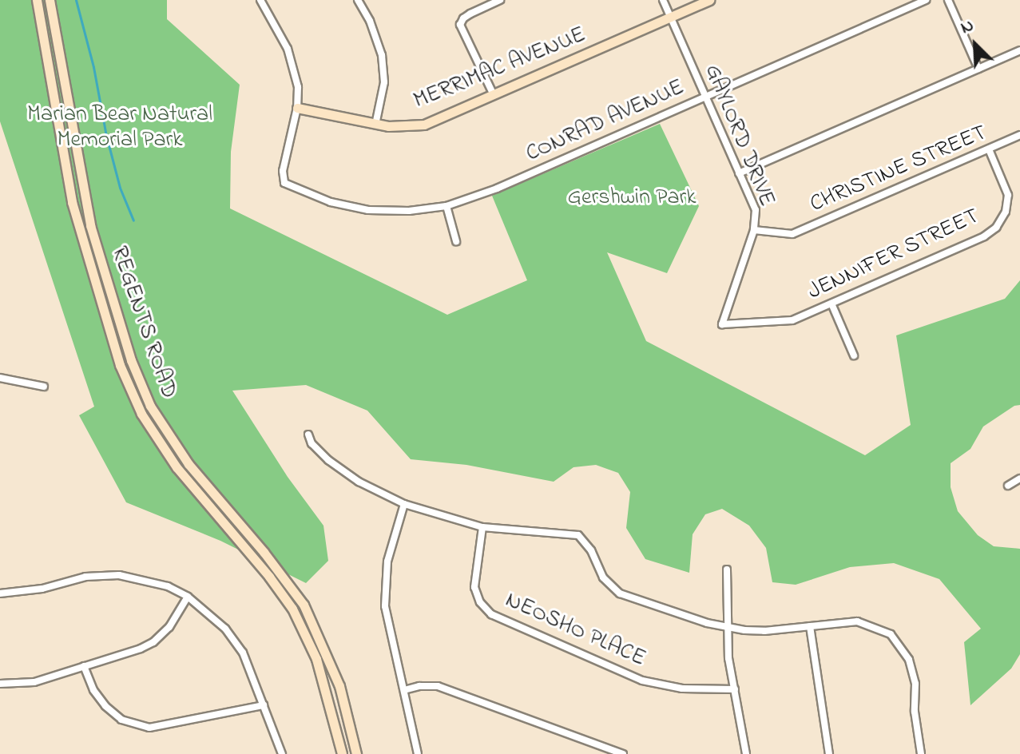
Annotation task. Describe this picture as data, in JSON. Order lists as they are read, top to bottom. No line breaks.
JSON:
{"streets":{"main road":["MERRIMAC AVENUE","REGENTS ROAD"],"street":["CONRAD AVENUE","GAYLORD DRIVE","CHRISTINE STREET","JENNIFER STREET","NEOSHO PLACE"]},"crossings":[["MERRIMAC AVENUE","CONRAD AVENUE"],["MERRIMAC AVENUE","GAYLORD DRIVE"],["CONRAD AVENUE","GAYLORD DRIVE"],["GAYLORD DRIVE","CHRISTINE STREET"],["GAYLORD DRIVE","JENNIFER STREET"],["CHRISTINE STREET","JENNIFER STREET"]],"parks":["Marian Bear Natural Memorial Park","Gershwin Park"],"north":"top left"}
